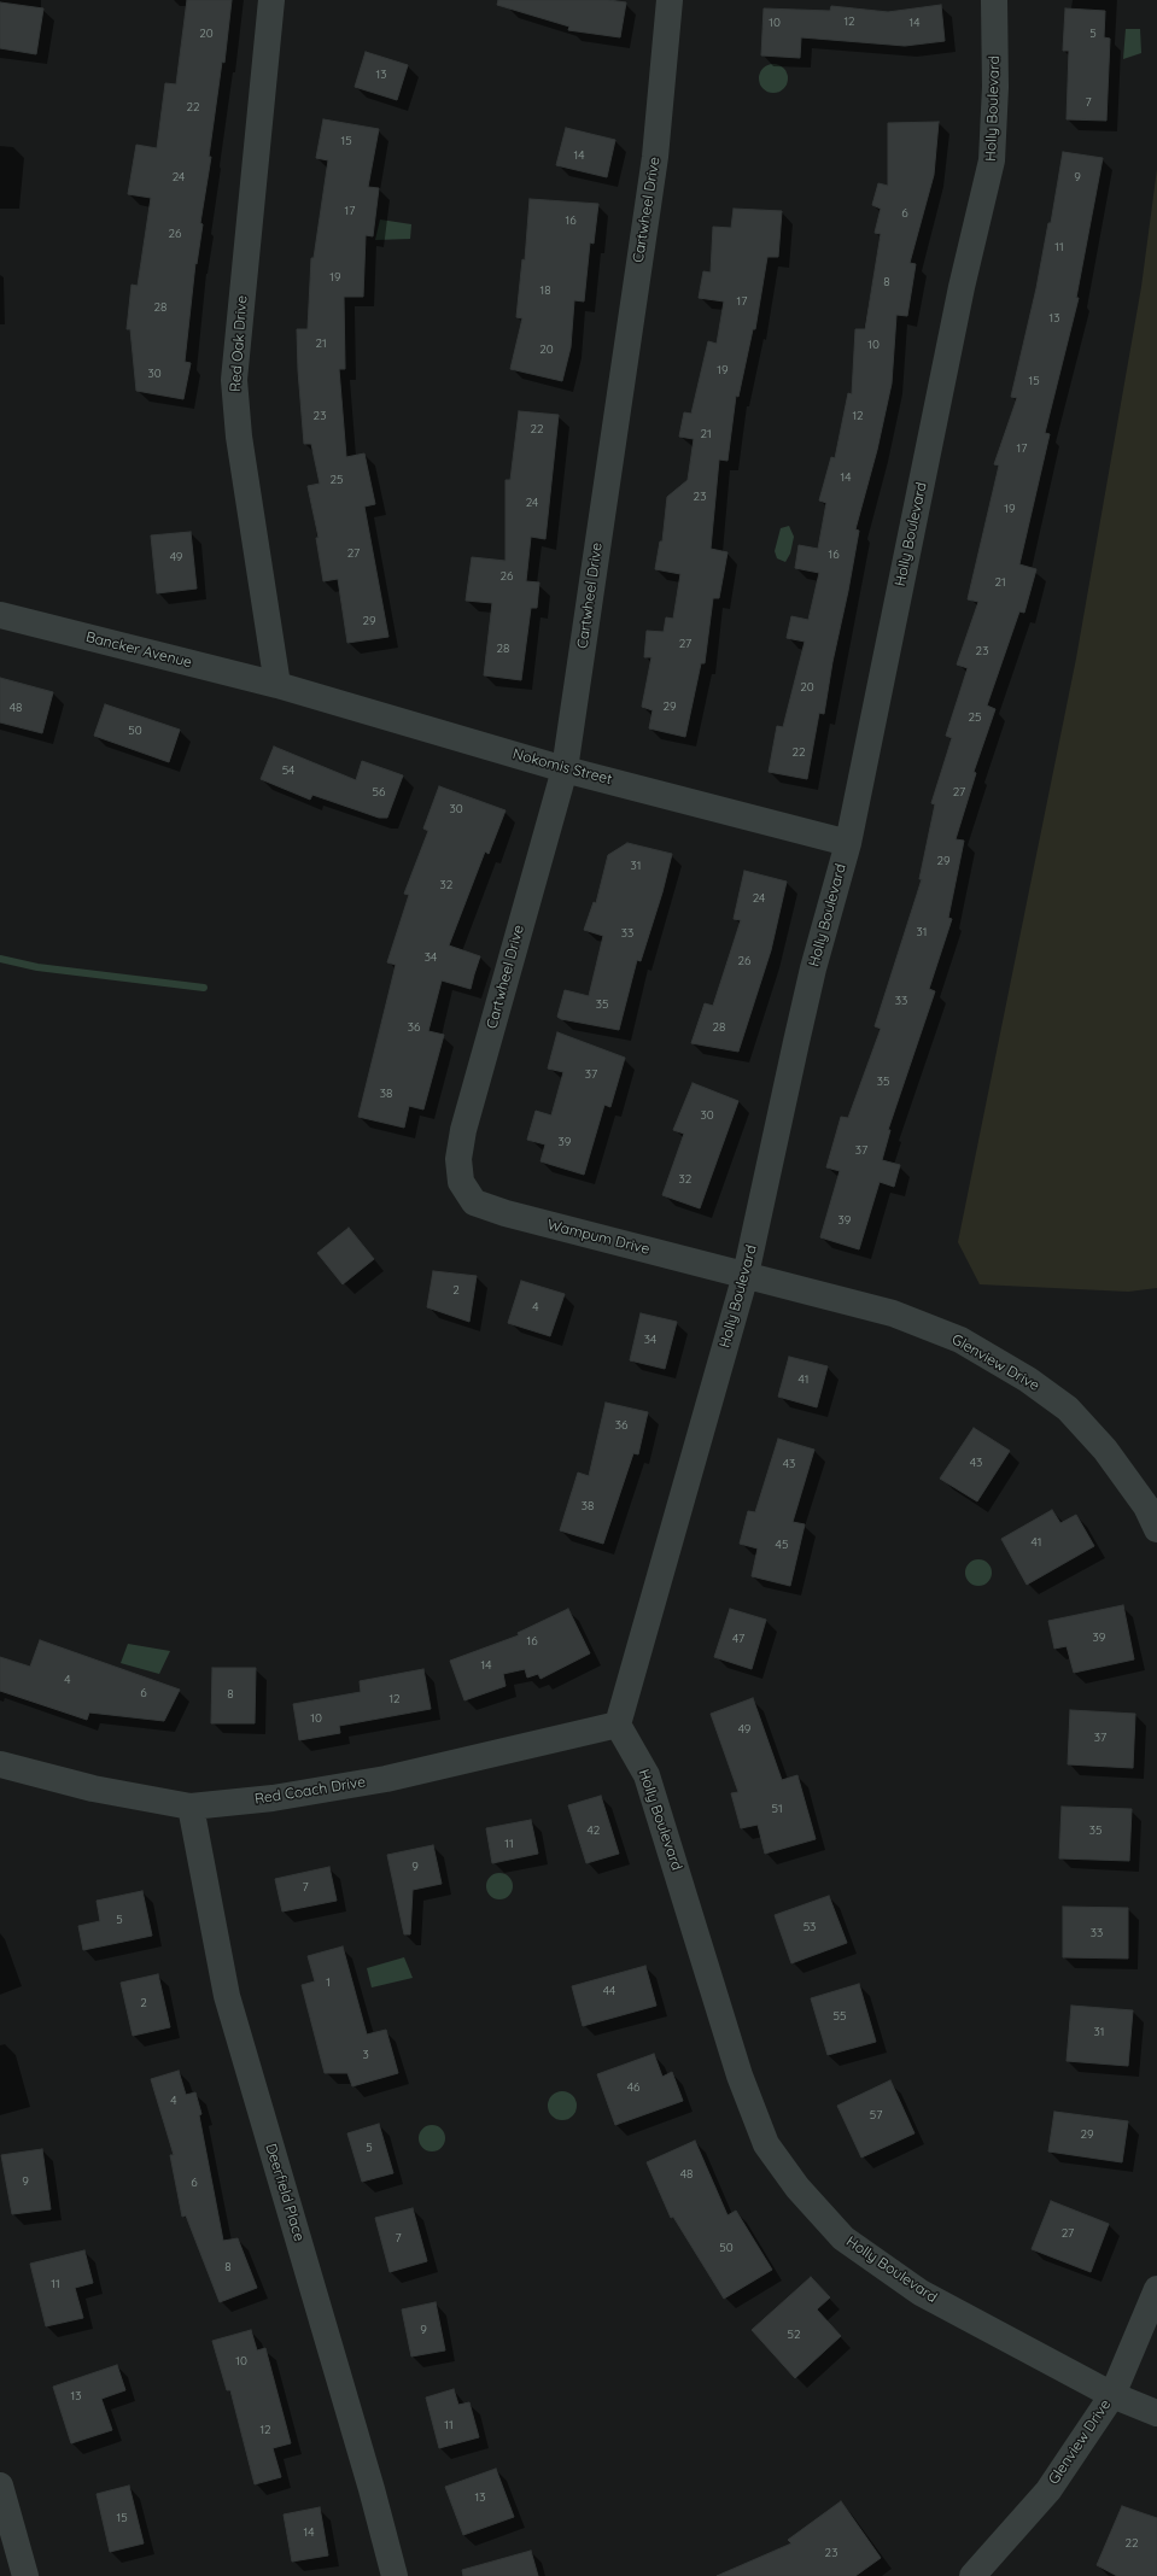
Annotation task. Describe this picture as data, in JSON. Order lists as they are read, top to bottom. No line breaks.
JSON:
{"streets":{"street":["Holly Boulevard","Cartwheel Drive","Red Oak Drive","Bancker Avenue","Nokomis Street","Wampum Drive","Glenview Drive","Red Coach Drive","Deerfield Place"]},"crossings":[["Holly Boulevard","Nokomis Street"],["Holly Boulevard","Wampum Drive"],["Holly Boulevard","Glenview Drive"],["Holly Boulevard","Red Coach Drive"],["Cartwheel Drive","Nokomis Street"],["Cartwheel Drive","Wampum Drive"],["Red Oak Drive","Bancker Avenue"],["Red Oak Drive","Nokomis Street"],["Bancker Avenue","Nokomis Street"],["Wampum Drive","Glenview Drive"],["Red Coach Drive","Deerfield Place"]],"house_numbers":["12","10","14","20","5","13","7","22","15","14","24","9","17","6","16","26","11","19","8","18","17","28","13","21","10","20","19","30","15","23","12","22","21","17","14","25","23","24","19","27","16","49","26","21","29","27","28","23","20","29","48","25","50","22","54","56","27","30","29","31","32","24","31","33","34","26","33","35","36","28","37","35","38","30","39","37","32","39","2","4","34","41","36","43","43","38","41","45","39","47","16","14","4","6","8","12","10","49","37","51","42","35","11","9","7","5","53","33","1","44","2","55","31","3","46","4","57","29","5","48","9","6","27","7","50","8","11","9","52","10","13","11","12","13","15","14","22","23"]}
